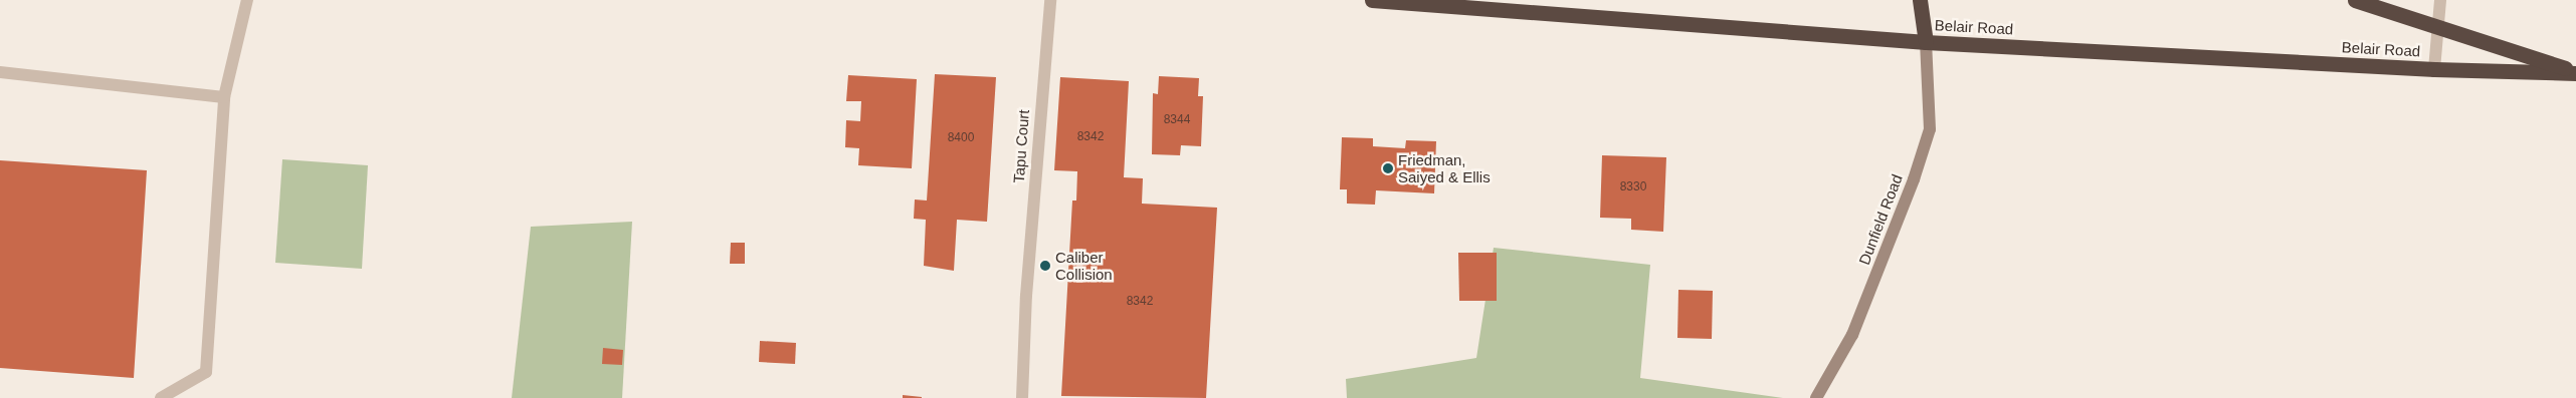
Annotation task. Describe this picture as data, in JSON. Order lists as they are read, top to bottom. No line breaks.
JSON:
{"streets":{"highway":["Belair Road"],"street":["Tapu Court","Dunfield Road"]},"crossings":[["Belair Road","Dunfield Road"]],"places":["Friedman, Saiyed & Ellis","Caliber Collision"],"house_numbers":["8344","8342","8400","8330","8342"]}
